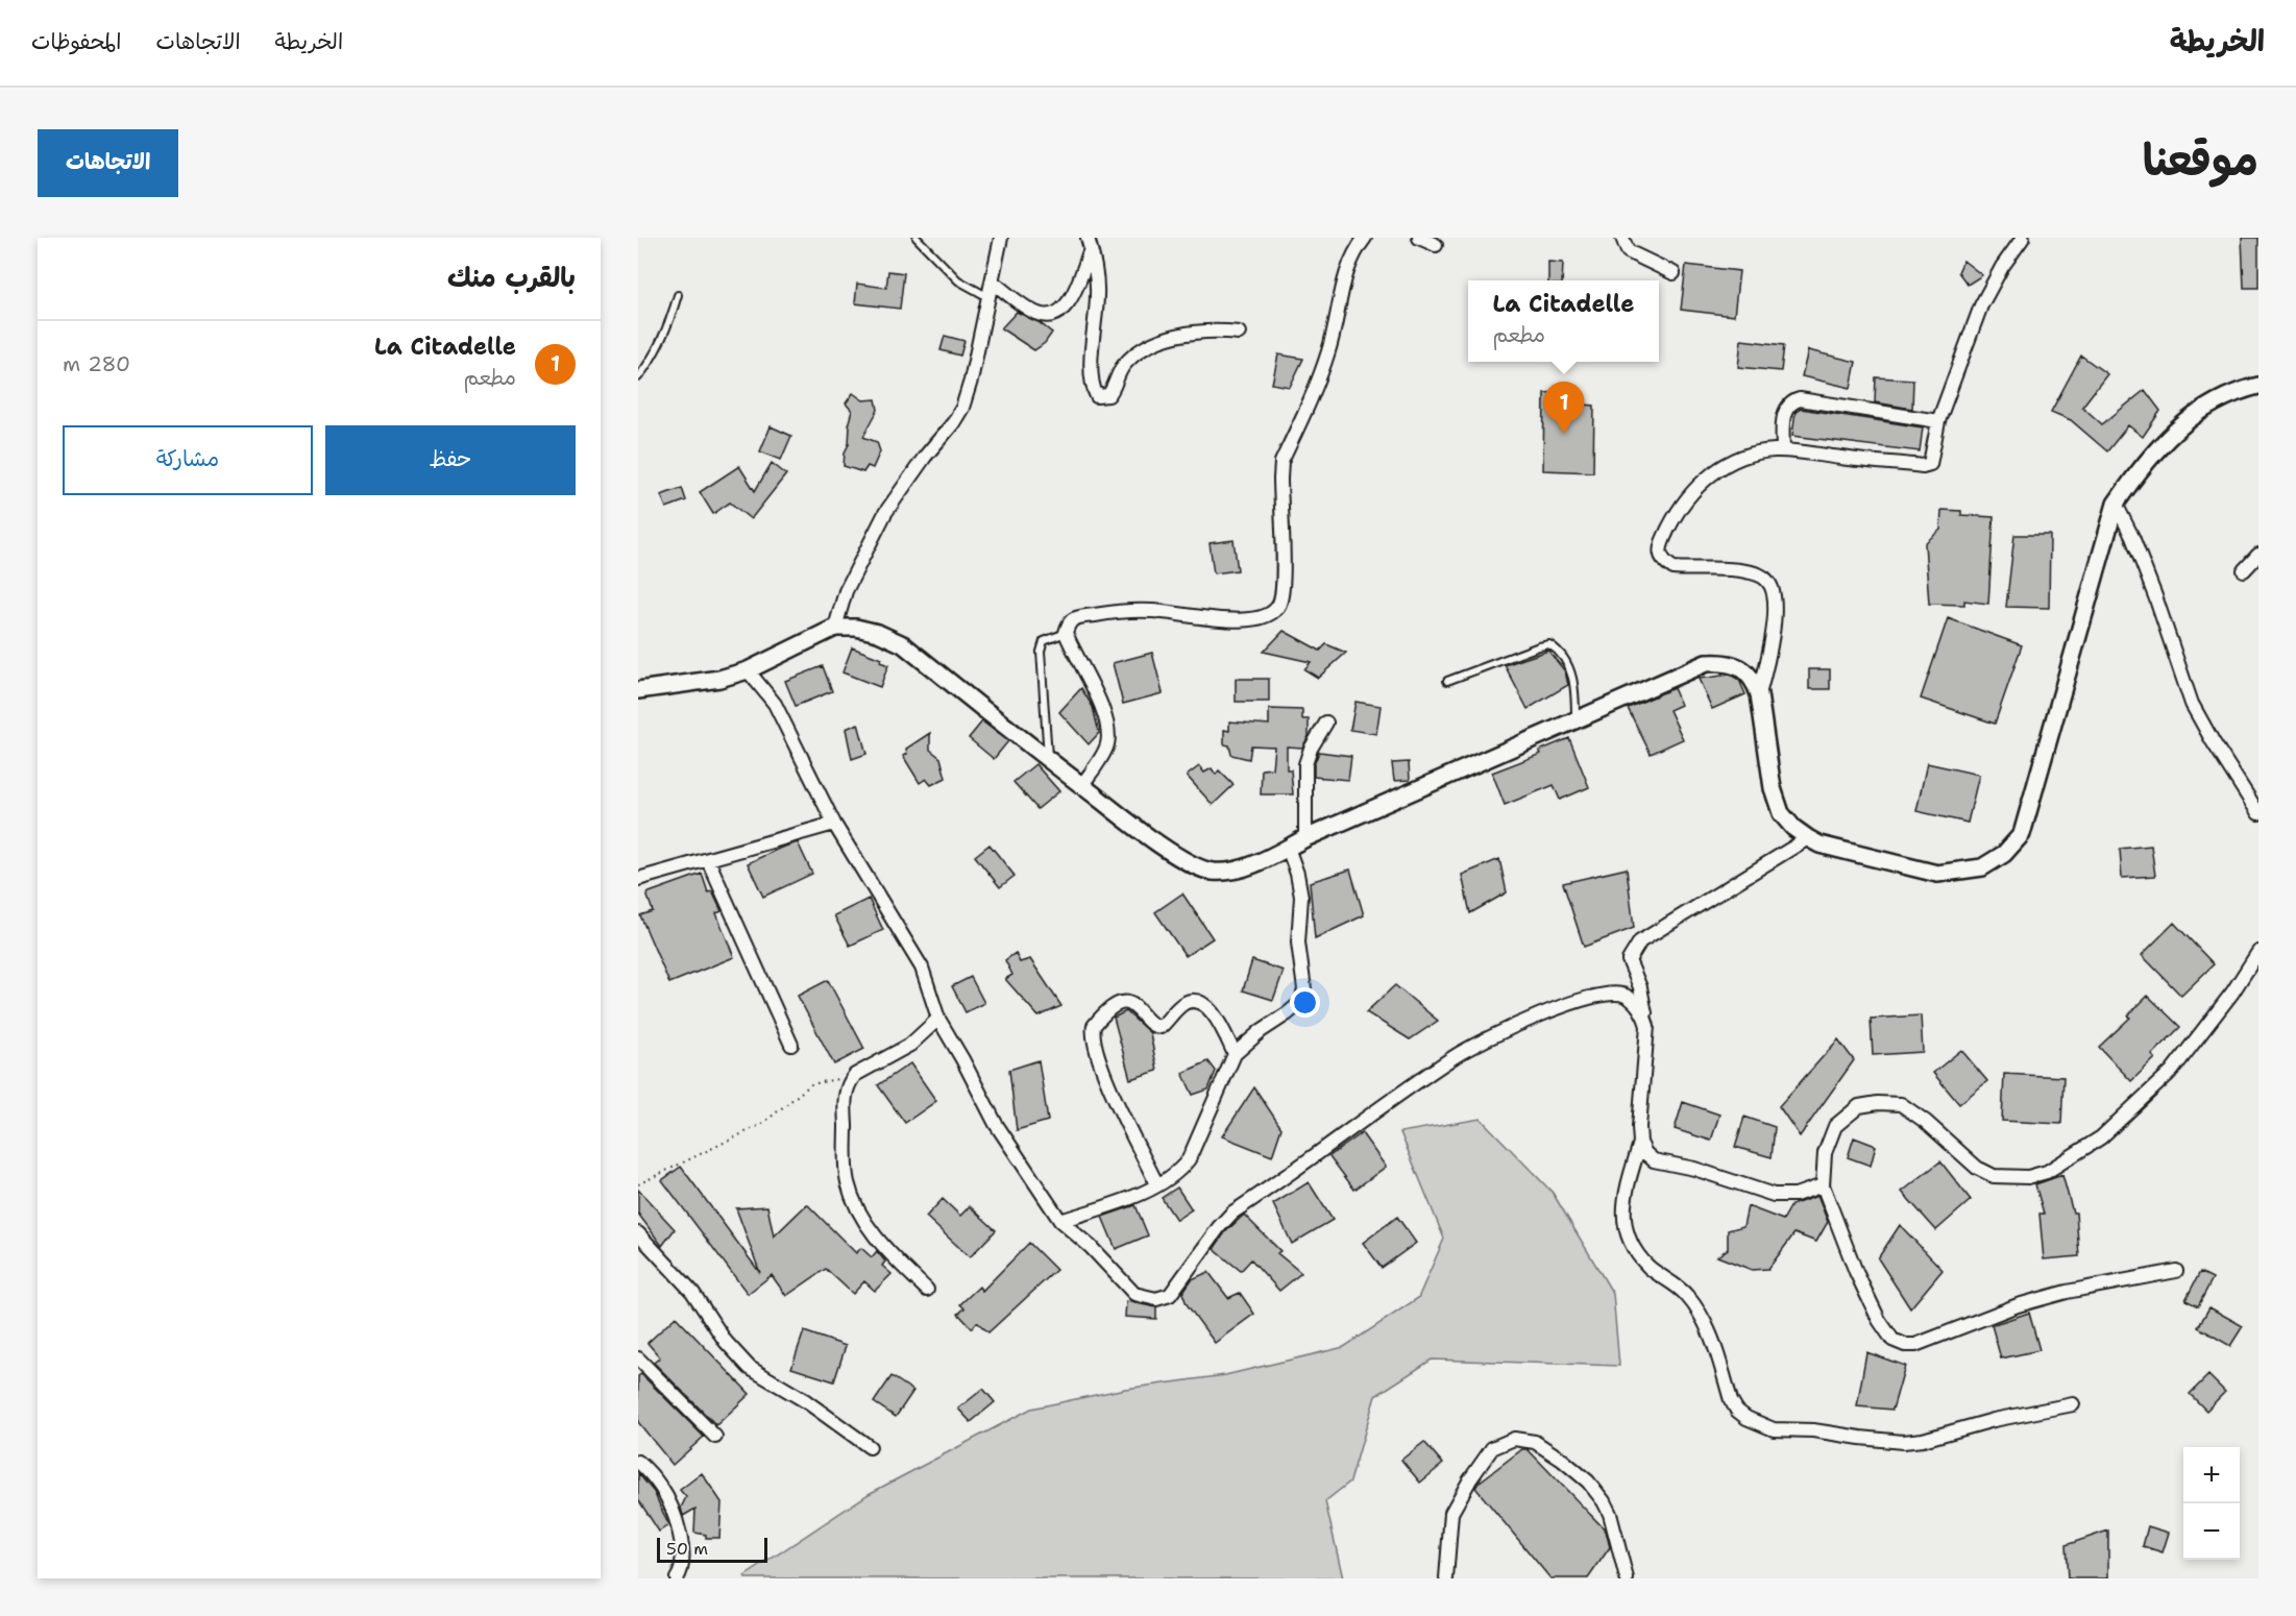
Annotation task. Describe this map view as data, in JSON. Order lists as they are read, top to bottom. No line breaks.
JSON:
{"scale_bar":"50 m","page":{"header":"الخريطة","nav":["الخريطة","الاتجاهات","المحفوظات"],"title":"موقعنا","buttons":["الاتجاهات",["حفظ","مشاركة"]],"heading":"بالقرب منك","popup":["La Citadelle","مطعم"],"list":[{"mark":"1","name":"La Citadelle","note":"مطعم","value":"280 m"}],"pins":"1","map_buttons":["+","−"],"scale":"50 m"}}
